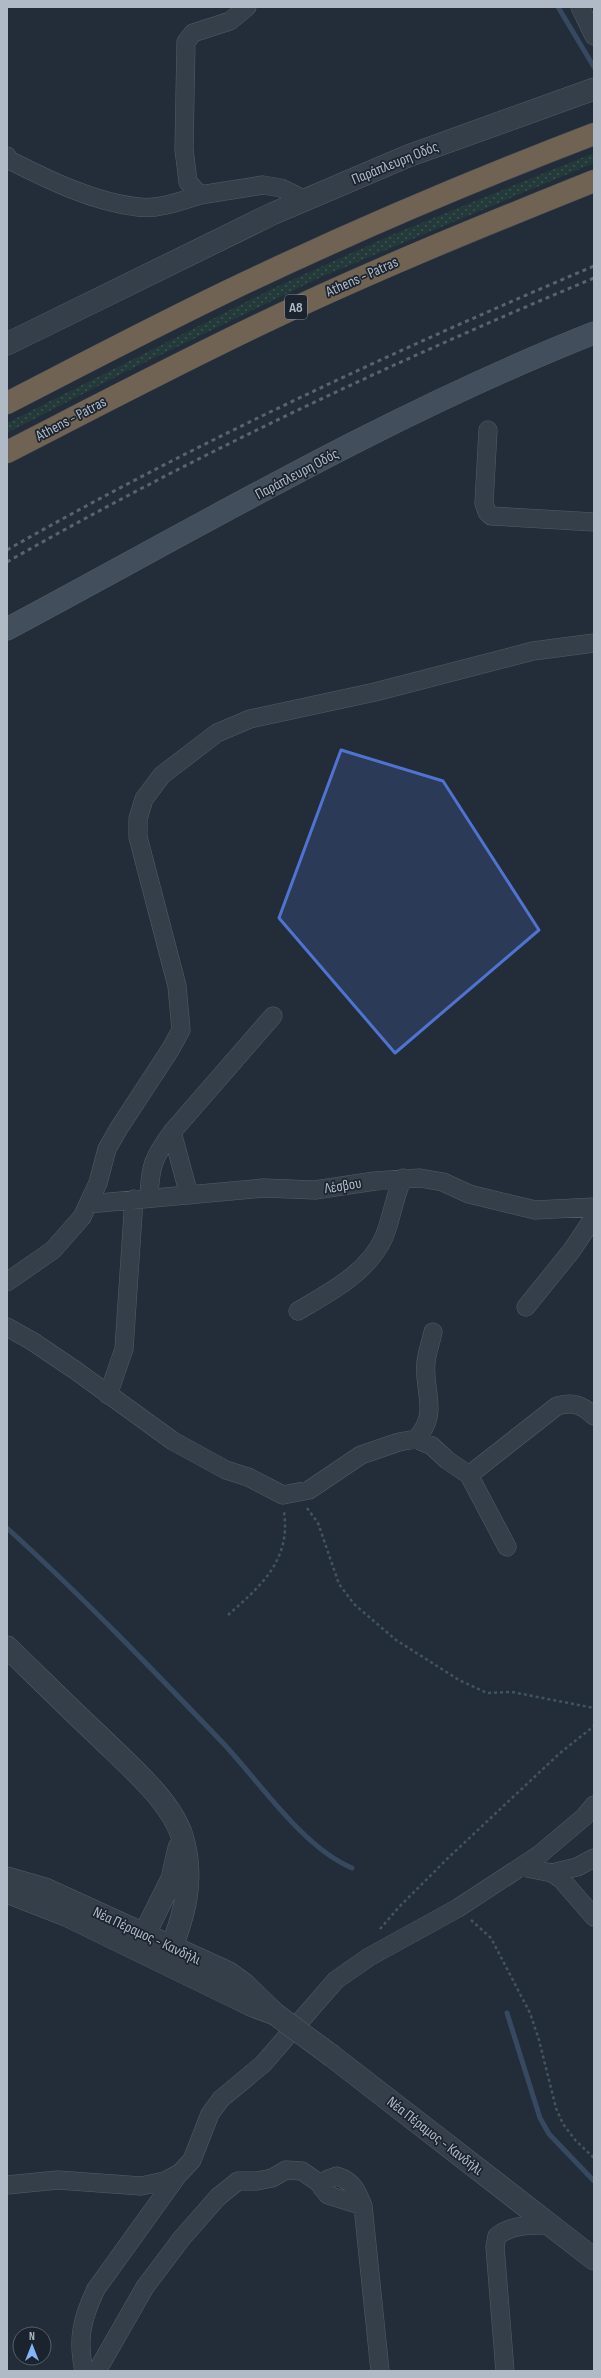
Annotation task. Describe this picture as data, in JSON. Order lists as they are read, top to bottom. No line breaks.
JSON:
{"streets":{"highway":["Athens - Patras","Α8"],"main road":["Παράπλευρη Οδός"],"street":["Λέσβου","Νέα Πέραμος - Κανδήλι"]},"north":"top"}
